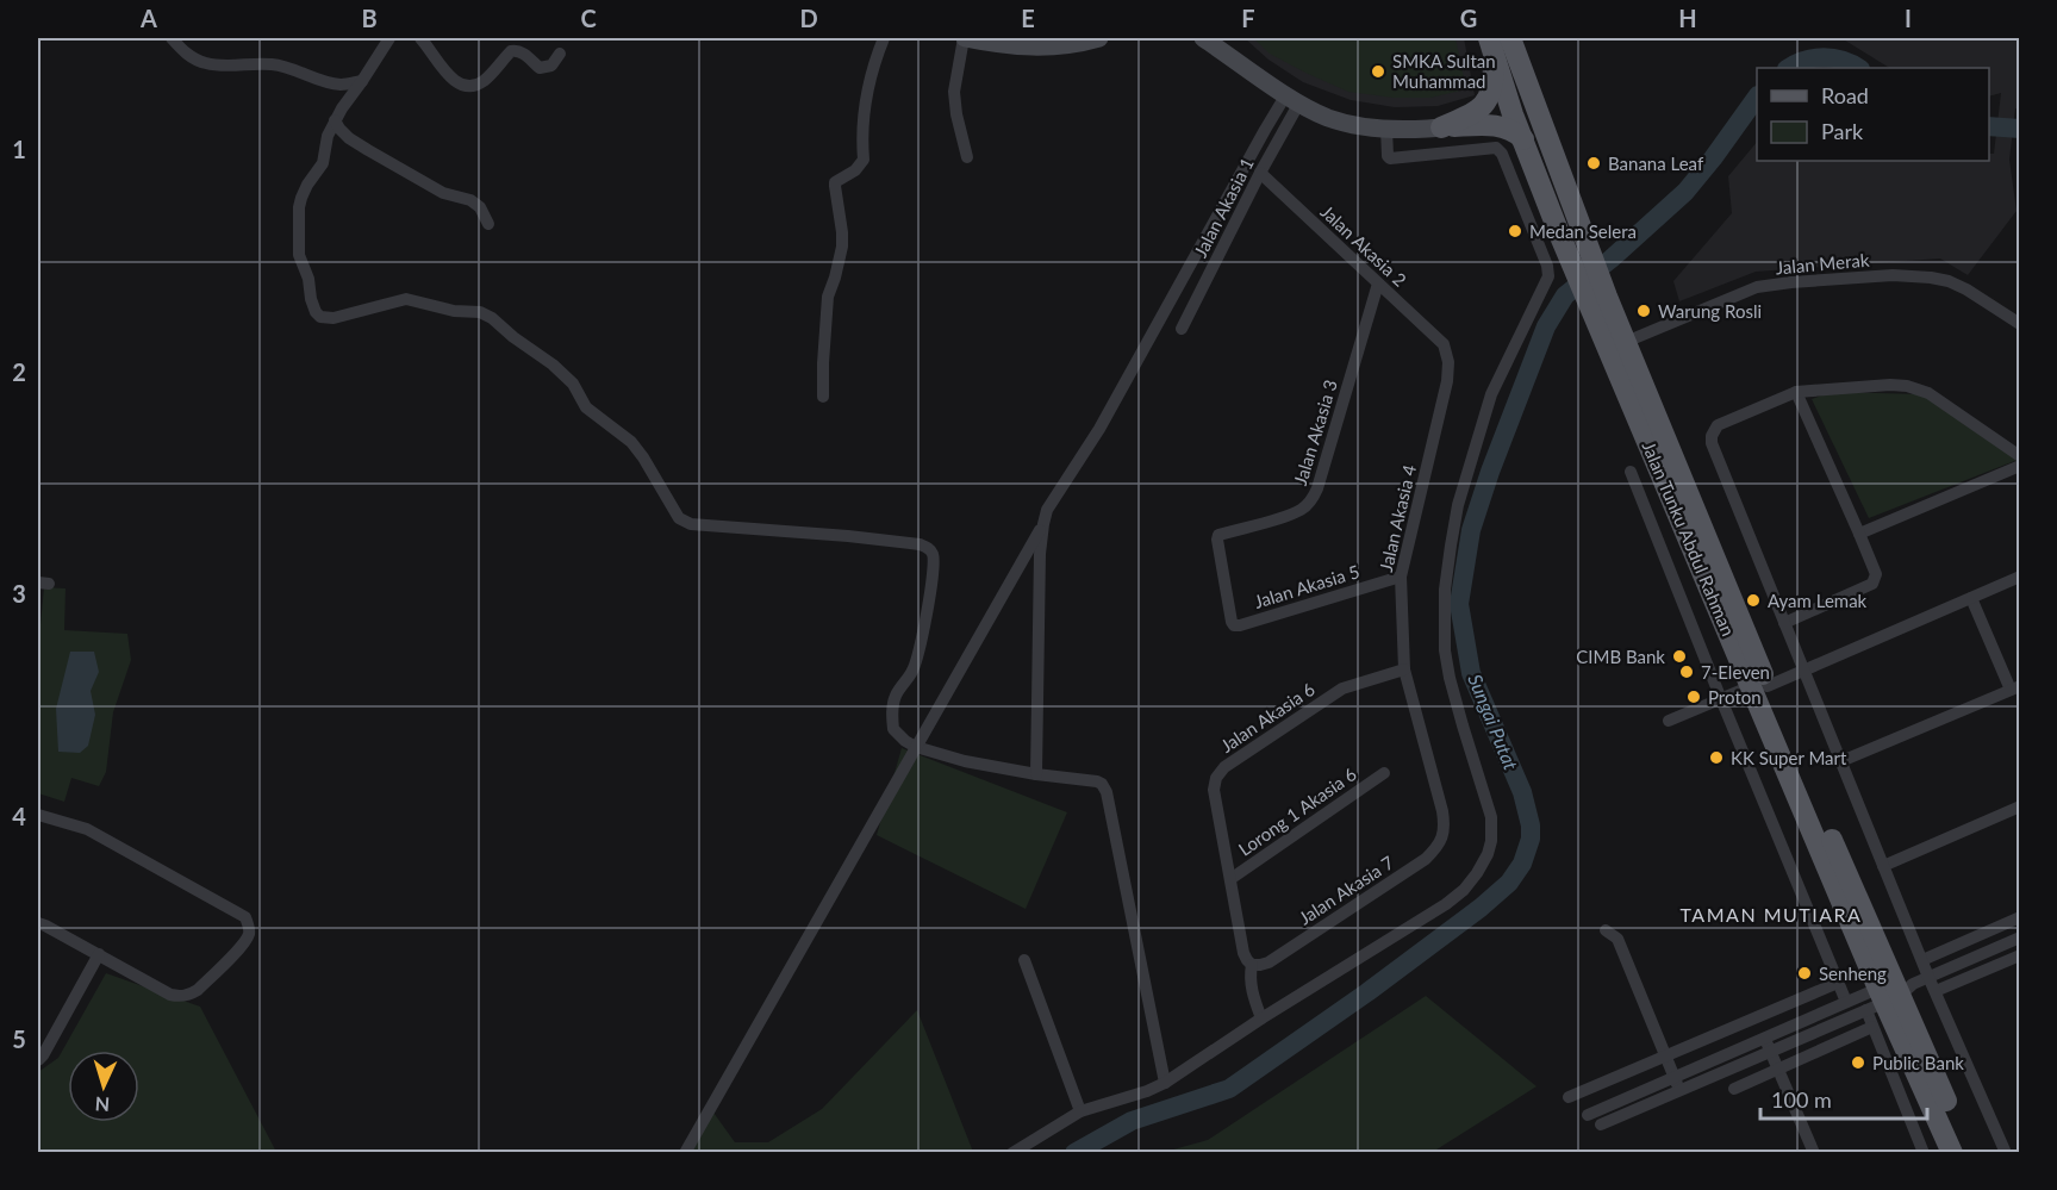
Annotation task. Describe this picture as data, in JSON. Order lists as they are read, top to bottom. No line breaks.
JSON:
{"streets":{"main road":["Jalan Tunku Abdul Rahman"],"street":["Jalan Akasia 1","Jalan Akasia 2","Jalan Merak","Jalan Akasia 3","Jalan Akasia 4","Jalan Akasia 5","Jalan Akasia 6","Lorong 1 Akasia 6","Jalan Akasia 7"]},"crossings":[["Jalan Akasia 1","Jalan Akasia 2"],["Jalan Akasia 2","Jalan Akasia 3"],["Jalan Akasia 2","Jalan Akasia 4"],["Jalan Merak","Jalan Tunku Abdul Rahman"],["Jalan Akasia 3","Jalan Akasia 5"],["Jalan Akasia 4","Jalan Akasia 5"],["Jalan Akasia 4","Jalan Akasia 6"],["Jalan Akasia 4","Jalan Akasia 7"],["Jalan Akasia 6","Lorong 1 Akasia 6"],["Jalan Akasia 6","Jalan Akasia 7"]],"districts":["TAMAN MUTIARA"],"water":["Sungai Putat"],"places":["SMKA Sultan Muhammad","Banana Leaf","Medan Selera","Warung Rosli","Ayam Lemak","CIMB Bank","7-Eleven","Proton","KK Super Mart","Senheng","Public Bank"],"legend":["Road","Park"],"scale_bar":"100 m","north":"bottom","grid":{"columns":["A","B","C","D","E","F","G","H","I"],"rows":["1","2","3","4","5"]}}
